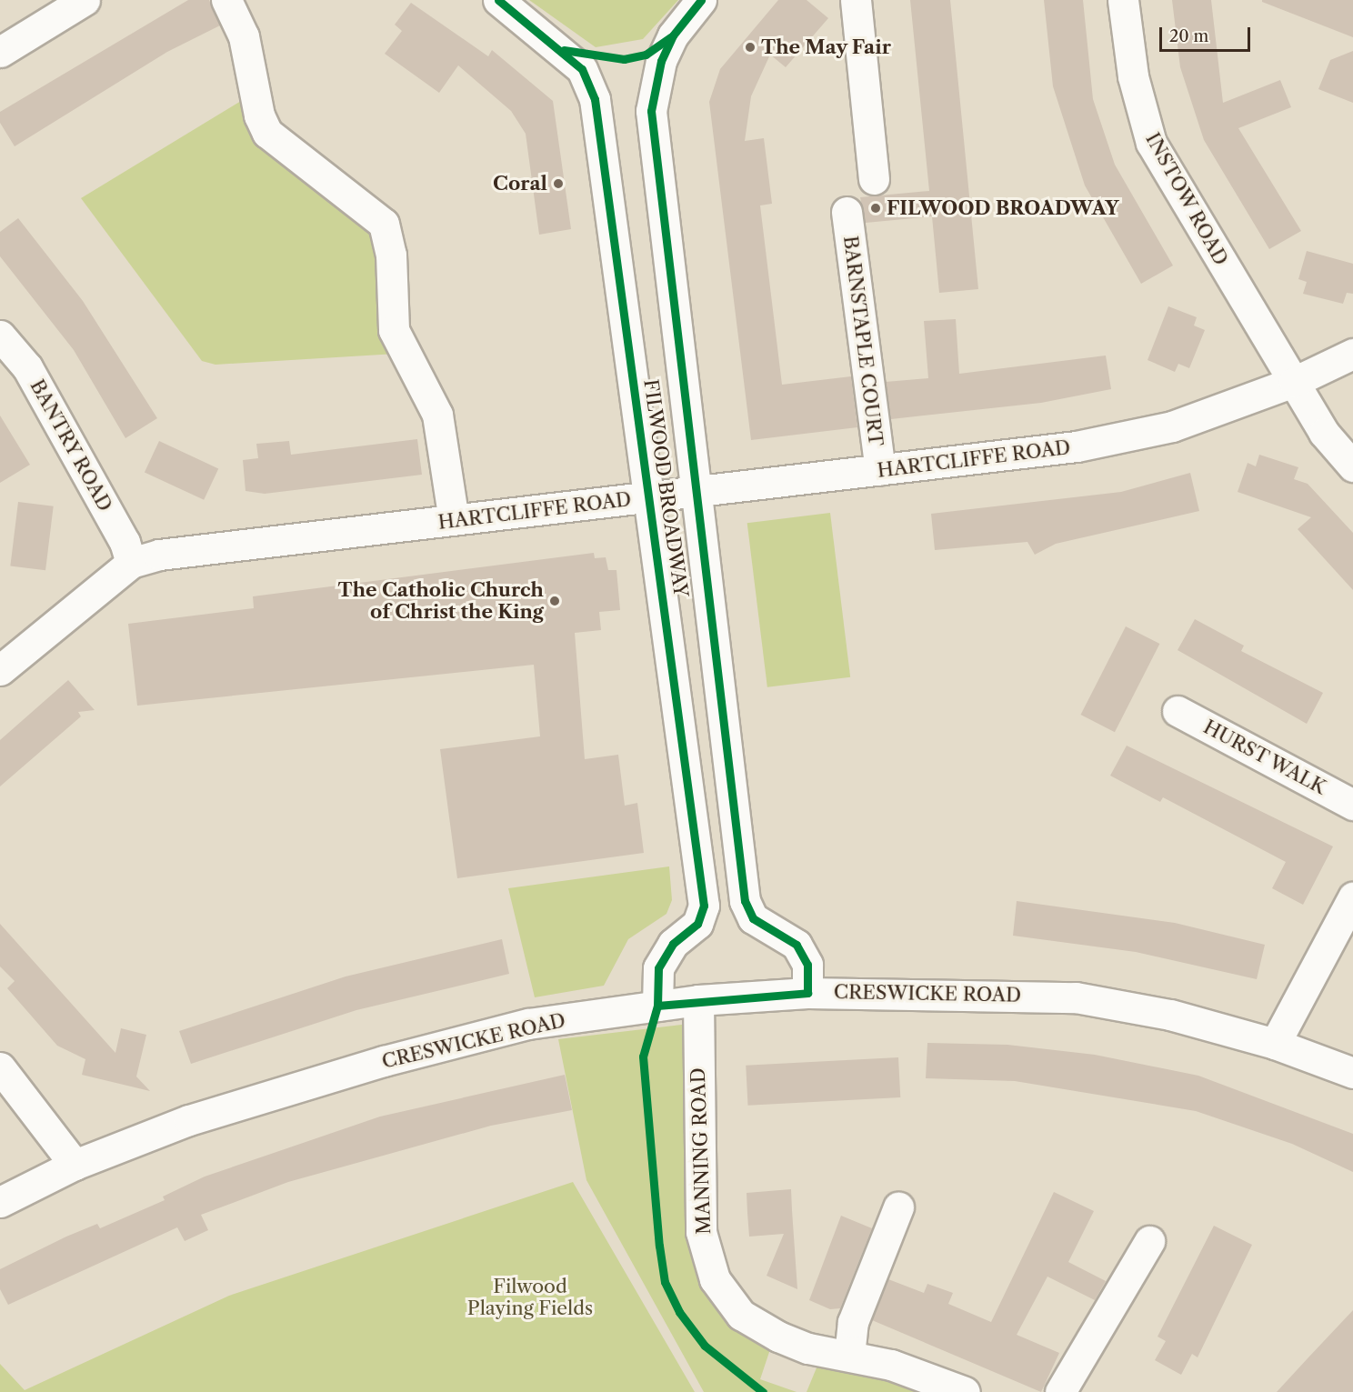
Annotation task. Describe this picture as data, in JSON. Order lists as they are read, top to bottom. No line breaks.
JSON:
{"streets":{"street":["INSTOW ROAD","BARNSTAPLE COURT","BANTRY ROAD","HARTCLIFFE ROAD","FILWOOD BROADWAY","HURST WALK","CRESWICKE ROAD","MANNING ROAD"]},"crossings":[["INSTOW ROAD","HARTCLIFFE ROAD"],["BARNSTAPLE COURT","HARTCLIFFE ROAD"],["BANTRY ROAD","HARTCLIFFE ROAD"],["HARTCLIFFE ROAD","FILWOOD BROADWAY"],["FILWOOD BROADWAY","CRESWICKE ROAD"],["CRESWICKE ROAD","MANNING ROAD"]],"parks":["Filwood Playing Fields"],"places":["The May Fair","Coral","FILWOOD BROADWAY","The Catholic Church of Christ the King"],"scale_bar":"20 m"}
